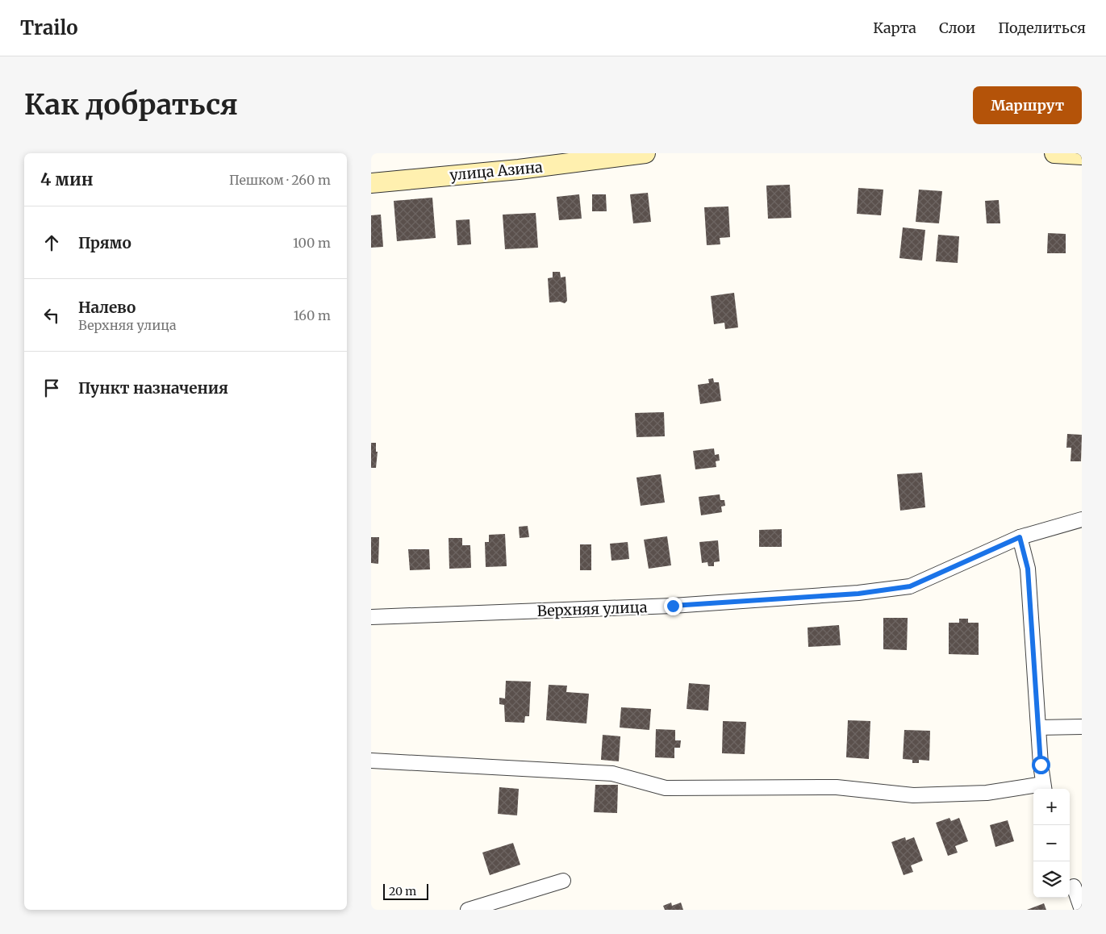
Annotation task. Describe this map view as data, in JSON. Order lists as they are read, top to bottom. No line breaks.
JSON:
{"streets":{"street":["улица Азина","Верхняя улица"]},"scale_bar":"20 m","page":{"header":"Trailo","nav":["Карта","Слои","Поделиться"],"buttons":"Маршрут","title":"Как добраться","heading":["4 мин","Пешком · 260 m"],"list":[["Прямо","100 m"],["Налево","Верхняя улица","160 m"],"Пункт назначения"],"map_buttons":["+","−"],"scale":"20 m"}}
